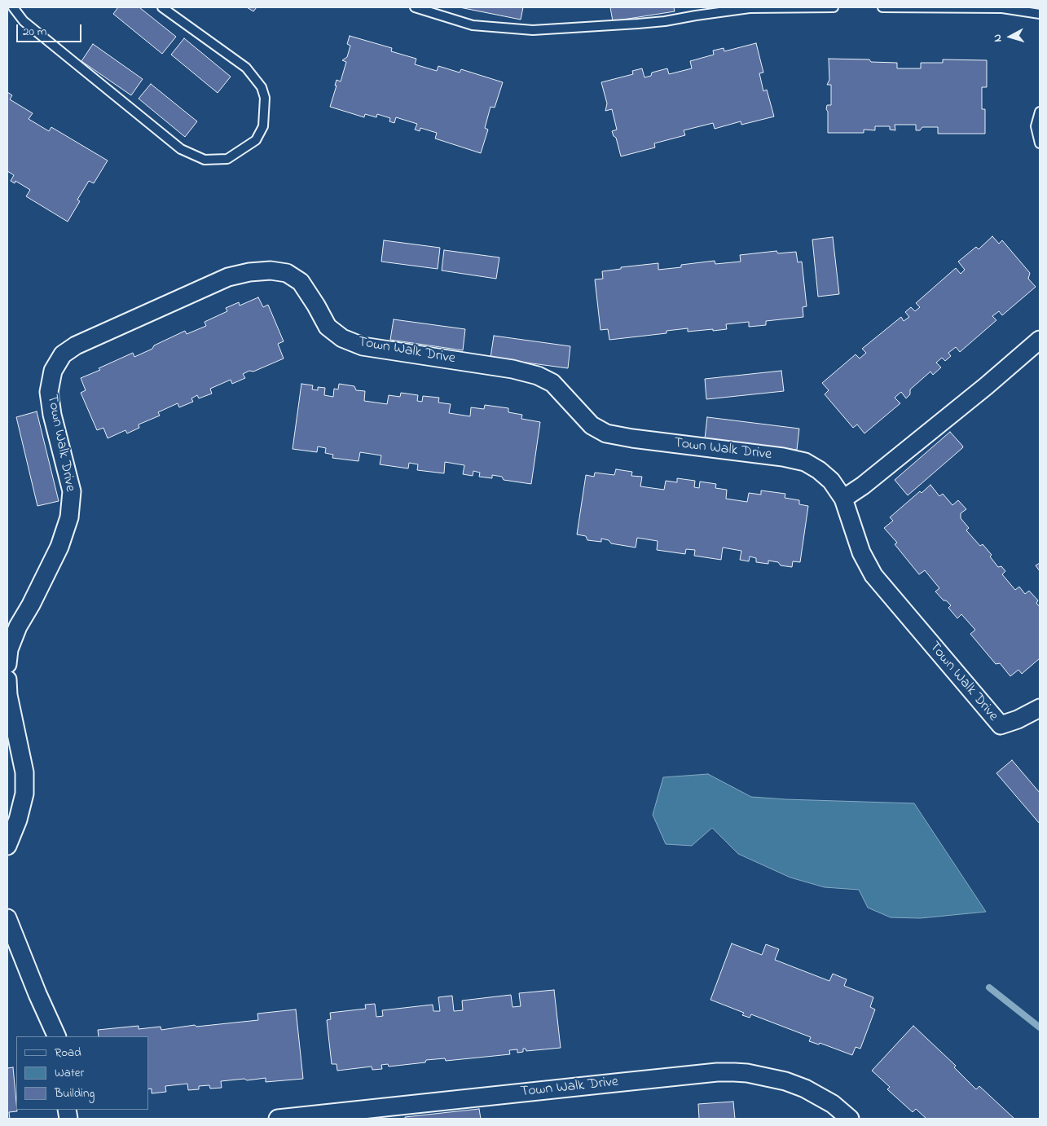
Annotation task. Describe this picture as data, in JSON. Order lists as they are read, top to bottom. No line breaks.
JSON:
{"streets":{"street":["Town Walk Drive"]},"legend":["Road","Water","Building"],"scale_bar":"20 m","north":"left"}
